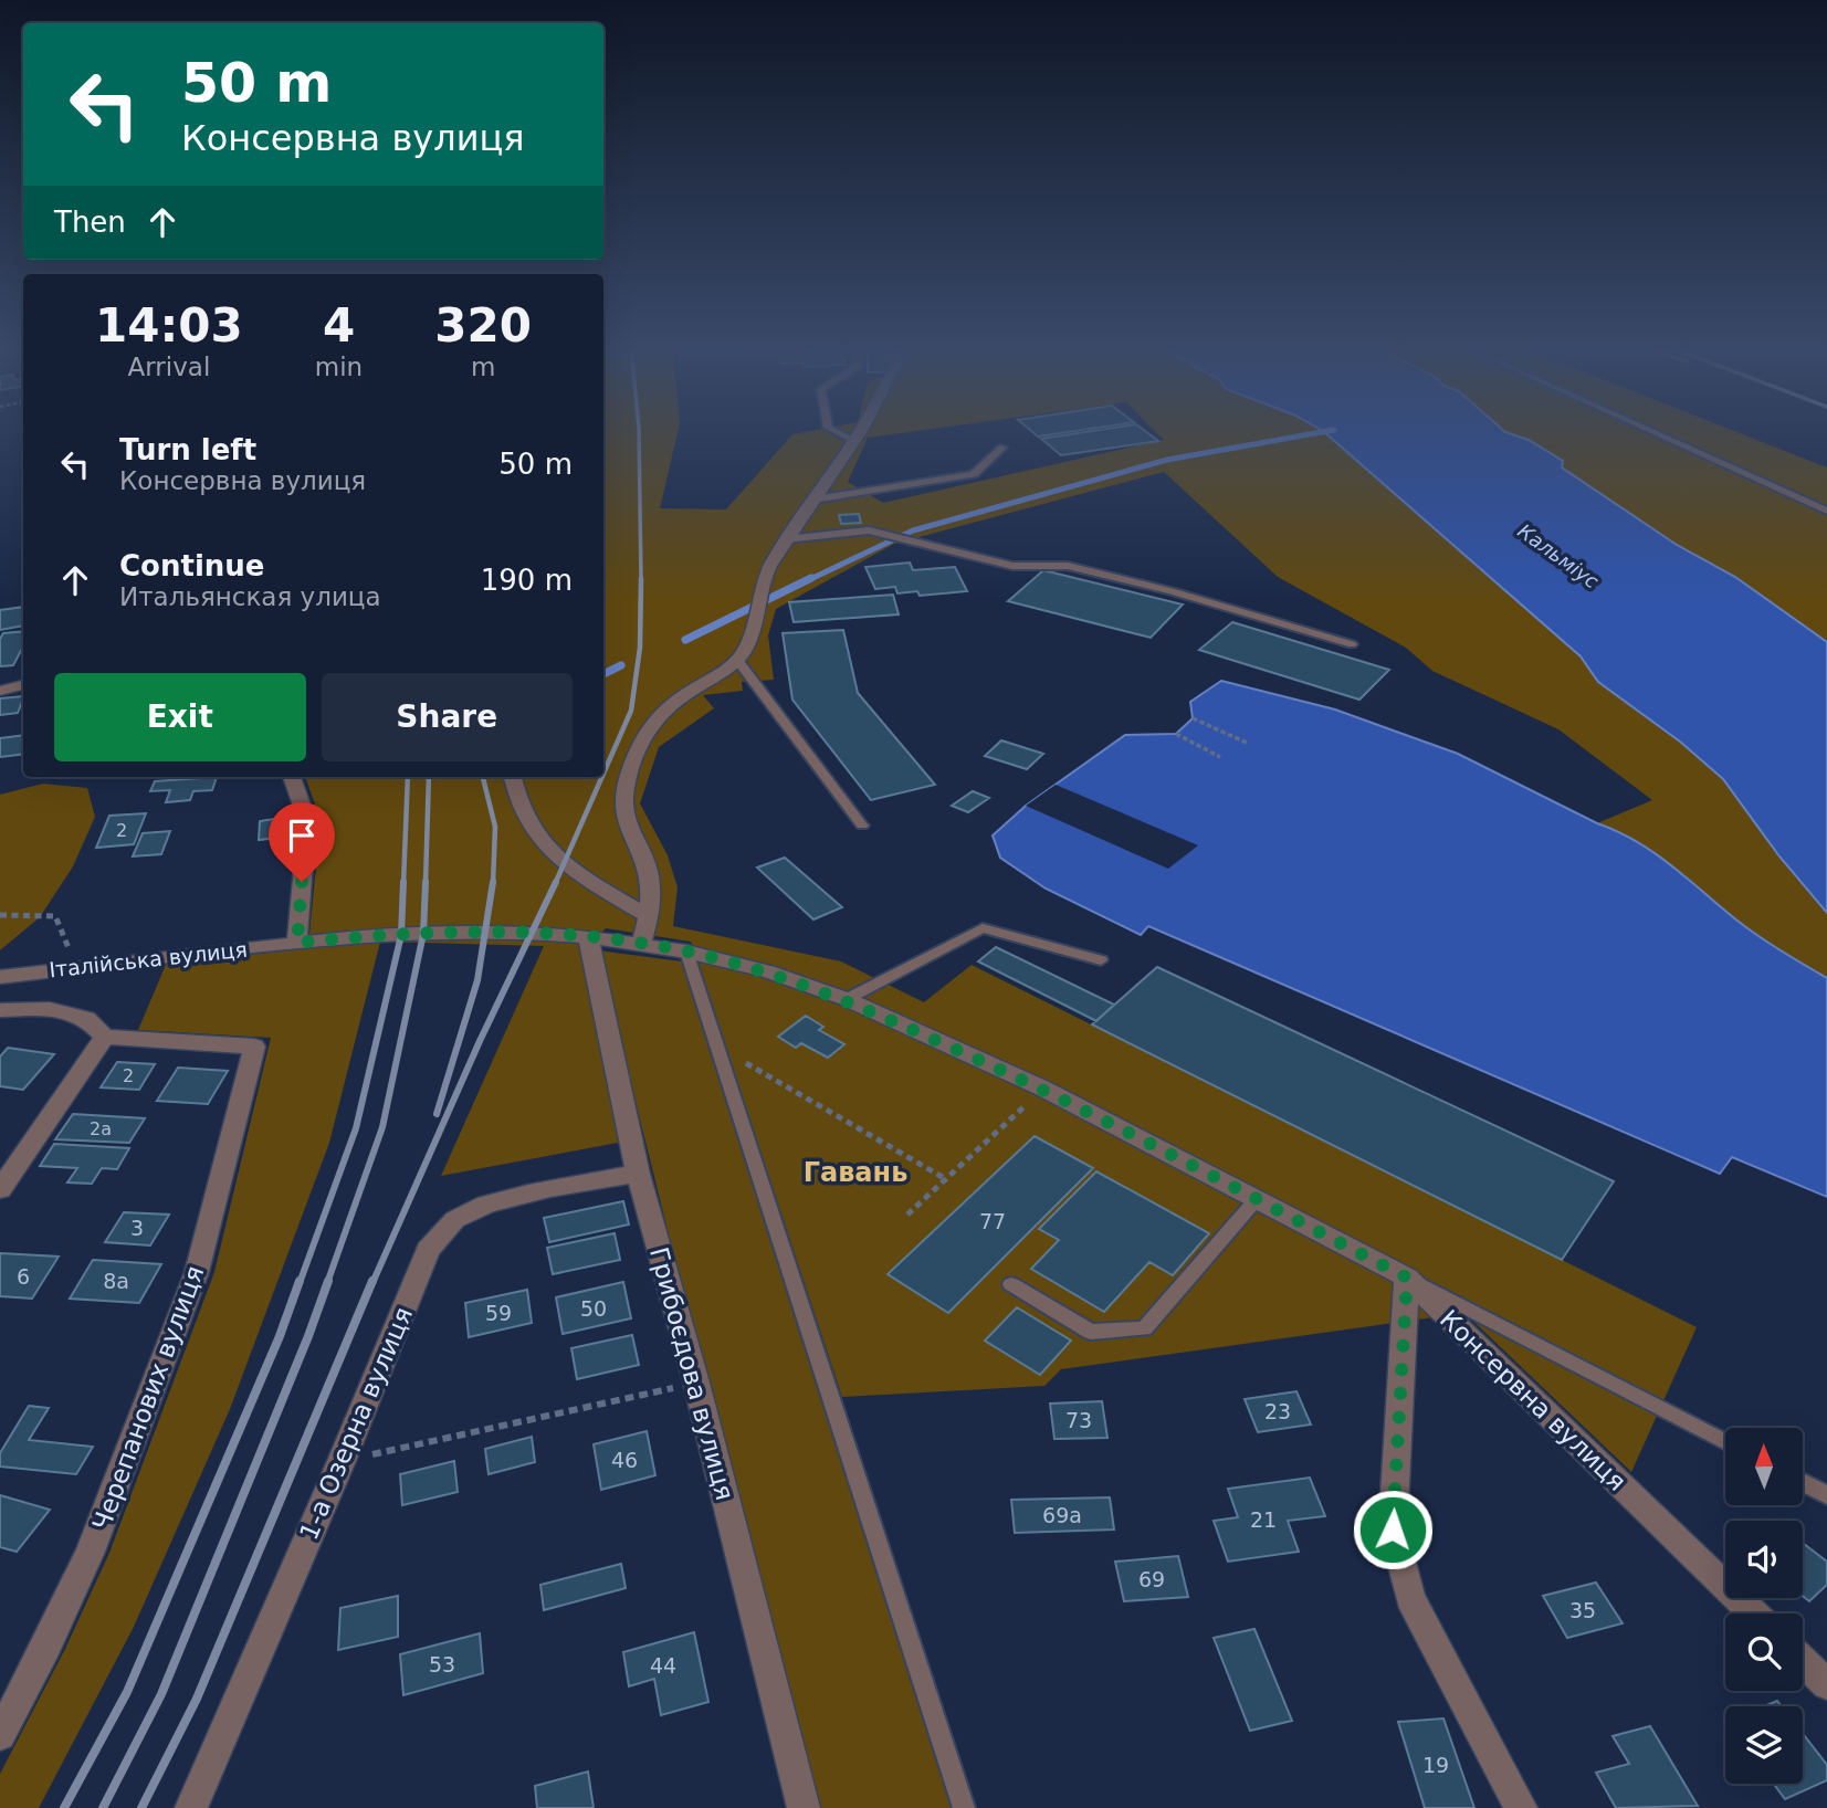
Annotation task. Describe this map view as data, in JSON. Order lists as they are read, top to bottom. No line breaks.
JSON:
{"streets":{"street":["Італійська вулиця","Грибоєдова вулиця","Черепанових вулиця","Консервна вулиця","1-а Озерна вулиця"]},"crossings":[["Італійська вулиця","Грибоєдова вулиця"],["Італійська вулиця","Консервна вулиця"],["Грибоєдова вулиця","Консервна вулиця"],["Грибоєдова вулиця","1-а Озерна вулиця"]],"districts":["Гавань"],"water":["Кальміус"],"house_numbers":["2","2","2а","77","3","6","8а","50","59","23","73","46","69а","21","69","35","53","44","19"],"north":"top","page":{"turn":["50 m","Консервна вулиця"],"then":"Then","eta":["14:03","Arrival","4","min","320","m"],"list":[{"name":"Turn left","note":"Консервна вулиця","value":"50 m"},{"name":"Continue","note":"Итальянская улица","value":"190 m"}],"buttons":["Exit","Share"]}}
